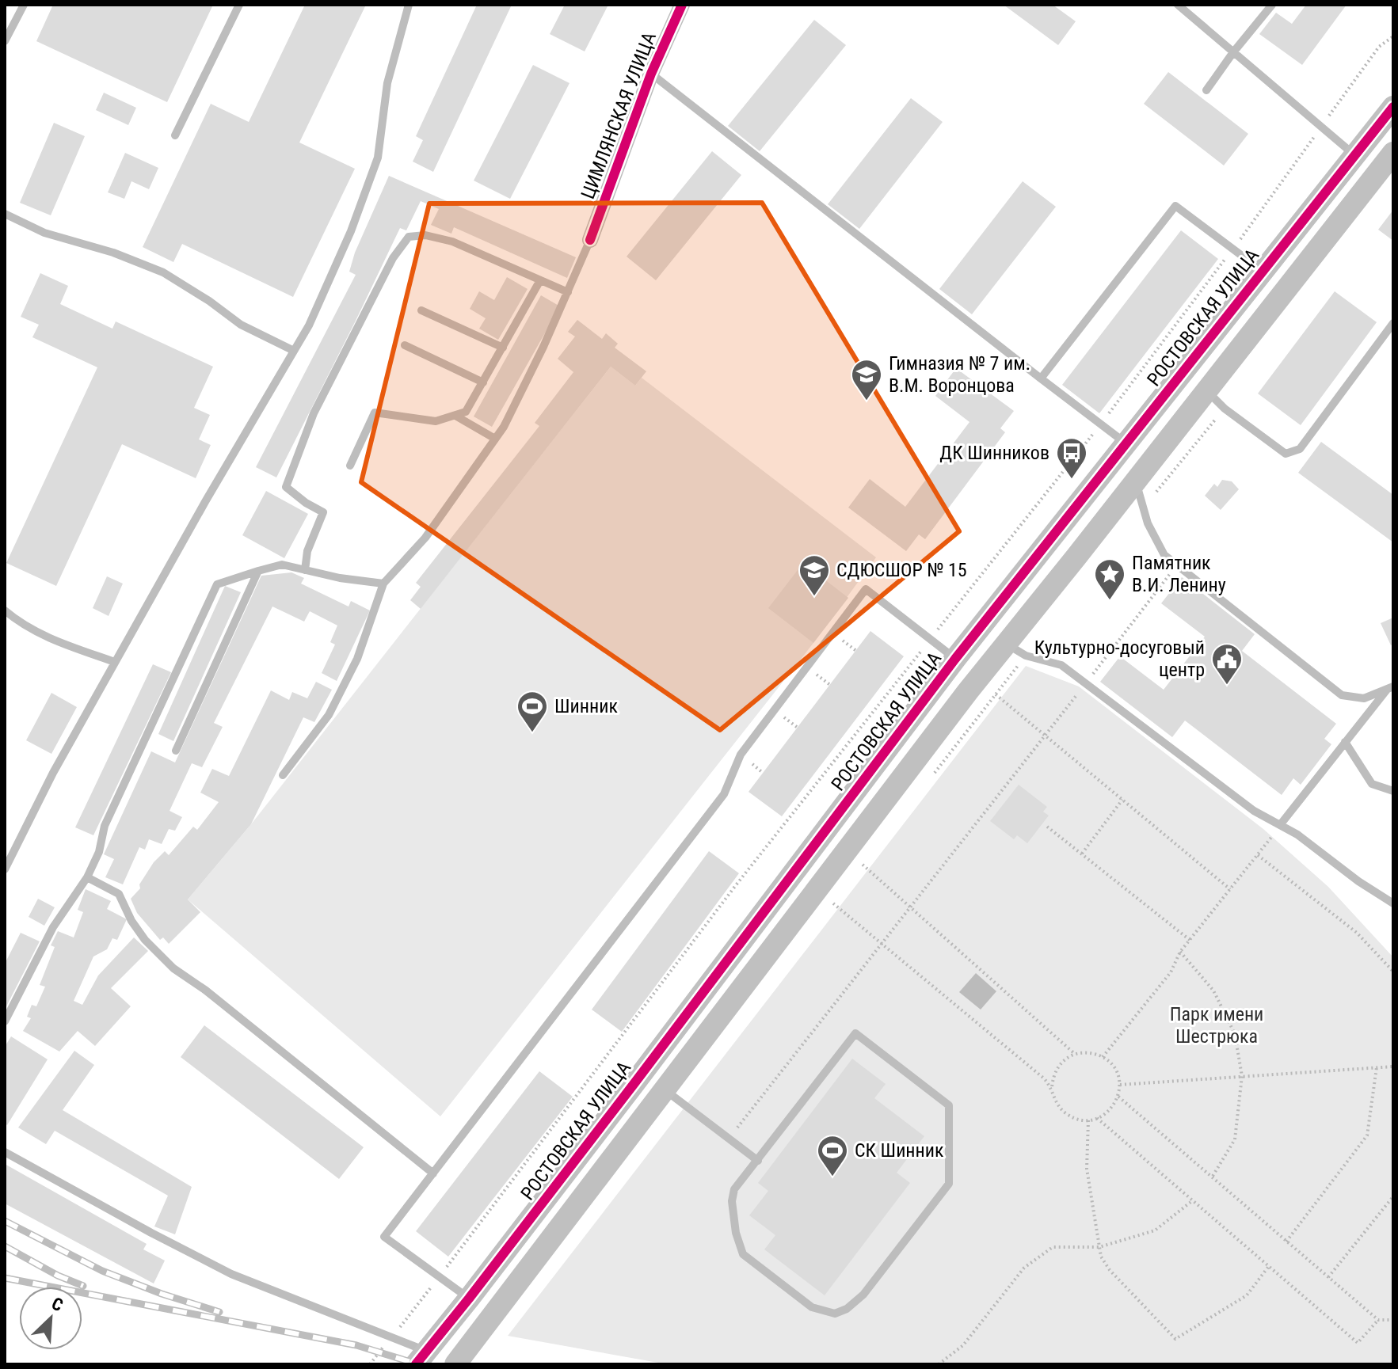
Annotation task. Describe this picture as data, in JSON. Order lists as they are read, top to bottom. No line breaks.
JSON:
{"streets":{"street":["ЦИМЛЯНСКАЯ УЛИЦА","РОСТОВСКАЯ УЛИЦА"]},"parks":["Парк имени Шестрюка"],"places":{"school or university":["Гимназия № 7 им. В.М. Воронцова","СДЮСШОР № 15"],"bus stop":["ДК Шинников"],"place":["Памятник В.И. Ленину"],"public building":["Культурно-досуговый центр"],"sports":["Шинник","СК Шинник"]},"north":"top right"}
